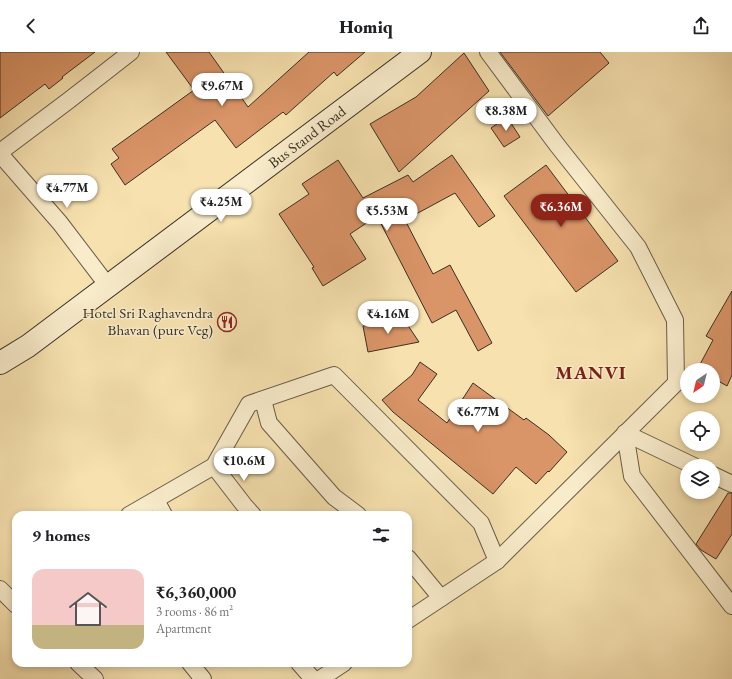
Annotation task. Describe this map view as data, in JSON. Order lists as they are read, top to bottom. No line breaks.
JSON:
{"streets":{"main road":["Bus Stand Road"]},"districts":["MANVI"],"places":{"restaurant":["Hotel Sri Raghavendra Bhavan (pure Veg)"]},"north":"bottom left","page":{"header":"Homiq","price":["₹9.67M","₹8.38M","₹4.77M","₹4.25M","₹6.36M","₹5.53M","₹4.16M","₹6.77M","₹10.6M"],"heading":"9 homes","list":[{"name":"₹6,360,000","note":"3 rooms · 86 m² · Apartment"}]}}
